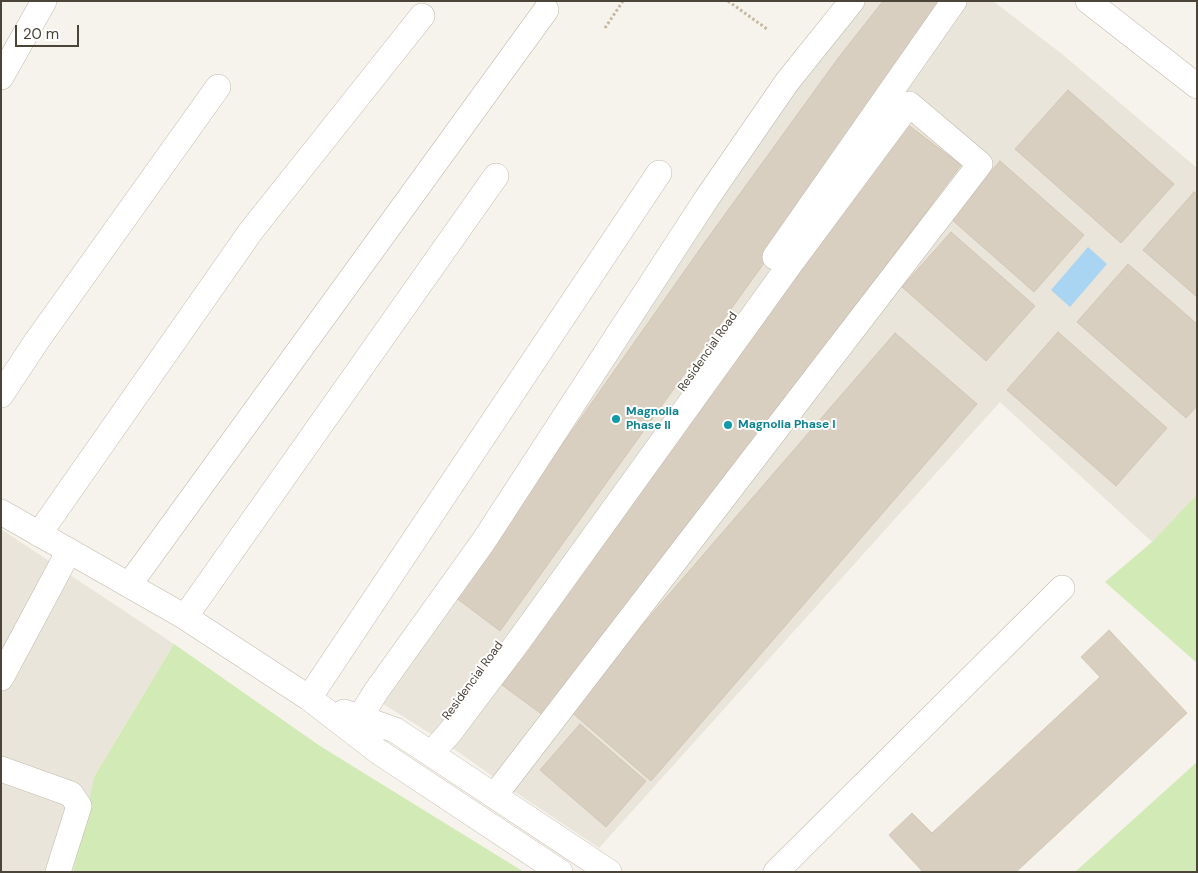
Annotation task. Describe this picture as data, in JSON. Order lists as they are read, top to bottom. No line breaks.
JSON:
{"streets":{"street":["Residencial Road"]},"places":["Magnolia Phase II","Magnolia Phase I"],"scale_bar":"20 m"}
